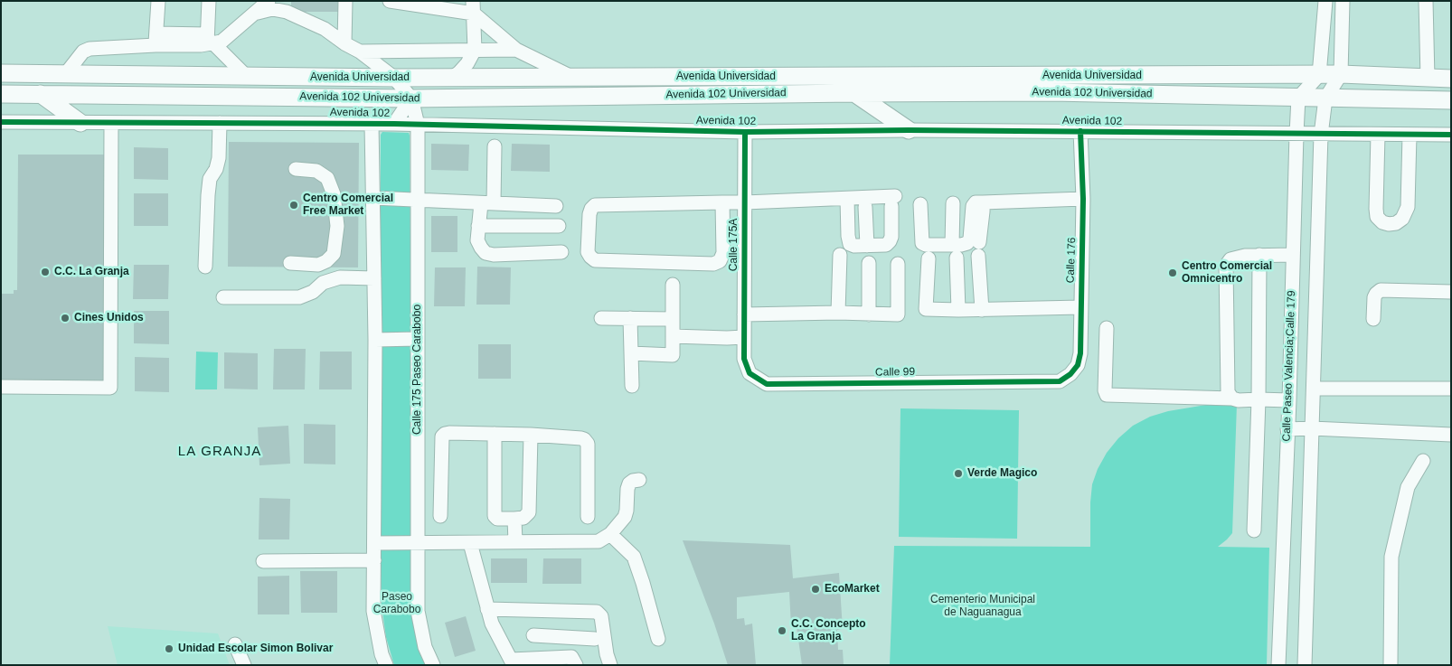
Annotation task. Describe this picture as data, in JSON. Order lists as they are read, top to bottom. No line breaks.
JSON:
{"streets":{"main road":["Avenida Universidad","Avenida 102 Universidad"],"street":["Avenida 102","Calle 175A","Calle 176","Calle Paseo Valencia;Calle 179","Calle 175 Paseo Carabobo","Calle 99"]},"crossings":[["Avenida Universidad","Calle 175 Paseo Carabobo"],["Avenida 102 Universidad","Calle Paseo Valencia;Calle 179"],["Avenida 102 Universidad","Calle 175 Paseo Carabobo"],["Avenida 102","Calle 175A"],["Avenida 102","Calle 176"],["Avenida 102","Calle Paseo Valencia;Calle 179"],["Avenida 102","Calle 175 Paseo Carabobo"],["Calle 175A","Calle 99"],["Calle 176","Calle 99"]],"districts":["LA GRANJA"],"parks":["Paseo Carabobo","Cementerio Municipal de Naguanagua"],"places":["Centro Comercial Free Market","C.C. La Granja","Centro Comercial Omnicentro","Cines Unidos","Verde Magico","EcoMarket","C.C. Concepto La Granja","Unidad Escolar Simon Bolivar"]}
